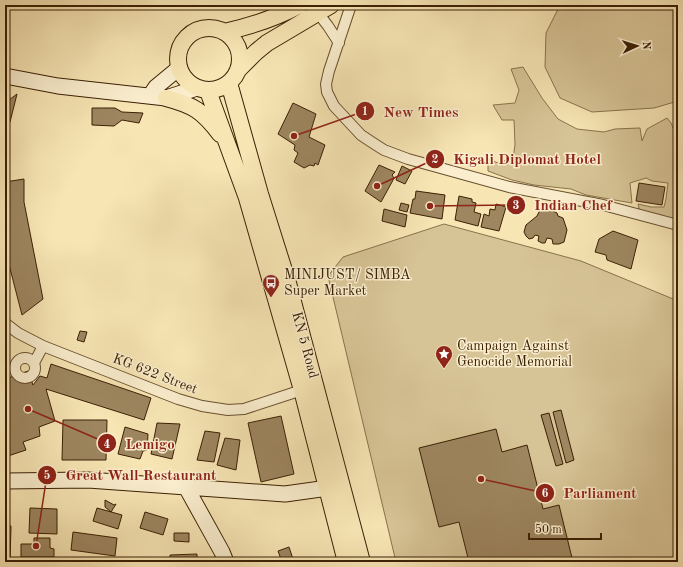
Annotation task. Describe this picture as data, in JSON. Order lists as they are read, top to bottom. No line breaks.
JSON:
{"streets":{"main road":["KN 5 Road"],"street":["KG 622 Street"]},"crossings":[["KN 5 Road","KG 622 Street"]],"places":{"other":["New Times","Kigali Diplomat Hotel","Indian Chef","Lemigo","Parliament","Great Wall Restaurant"],"bus stop":["MINIJUST/ SIMBA Super Market"],"place":["Campaign Against Genocide Memorial"]},"scale_bar":"50 m","north":"right"}
